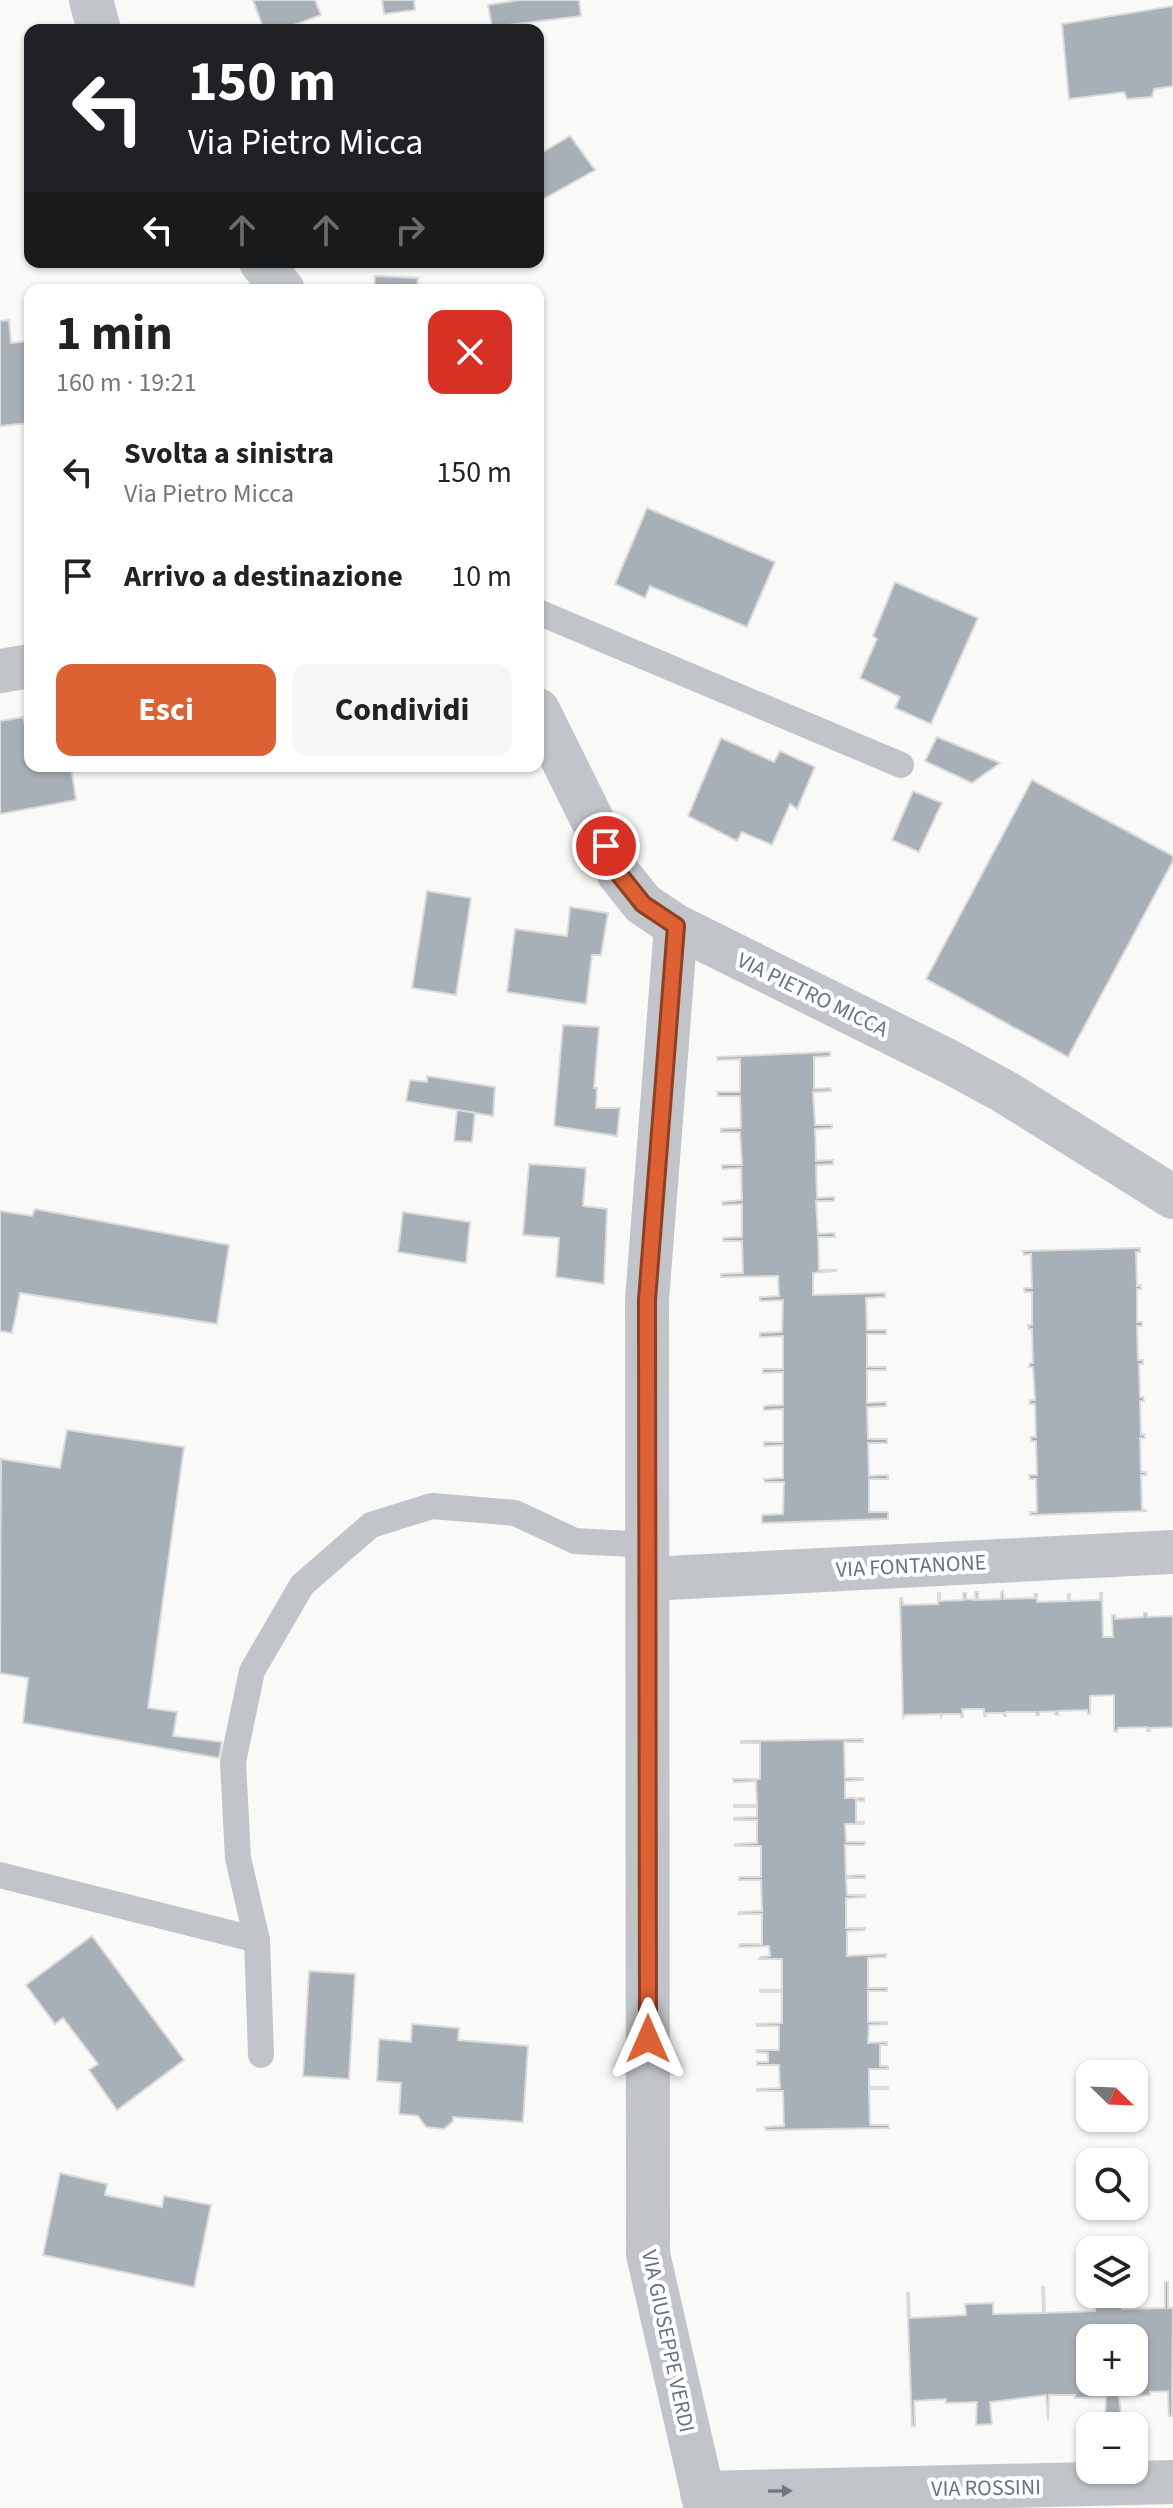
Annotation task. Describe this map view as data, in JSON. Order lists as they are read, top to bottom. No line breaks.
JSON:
{"streets":{"street":["VIA PIETRO MICCA","VIA FONTANONE","VIA GIUSEPPE VERDI","VIA ROSSINI"]},"crossings":[["VIA PIETRO MICCA","VIA GIUSEPPE VERDI"],["VIA FONTANONE","VIA GIUSEPPE VERDI"],["VIA GIUSEPPE VERDI","VIA ROSSINI"]],"one_way":["VIA ROSSINI"],"north":"bottom right","page":{"turn":["150 m","Via Pietro Micca"],"heading":["1 min","160 m · 19:21"],"list":[{"name":"Svolta a sinistra","note":"Via Pietro Micca","value":"150 m"},{"name":"Arrivo a destinazione","value":"10 m"}],"buttons":["Esci","Condividi"],"map_buttons":["+","−"]}}
